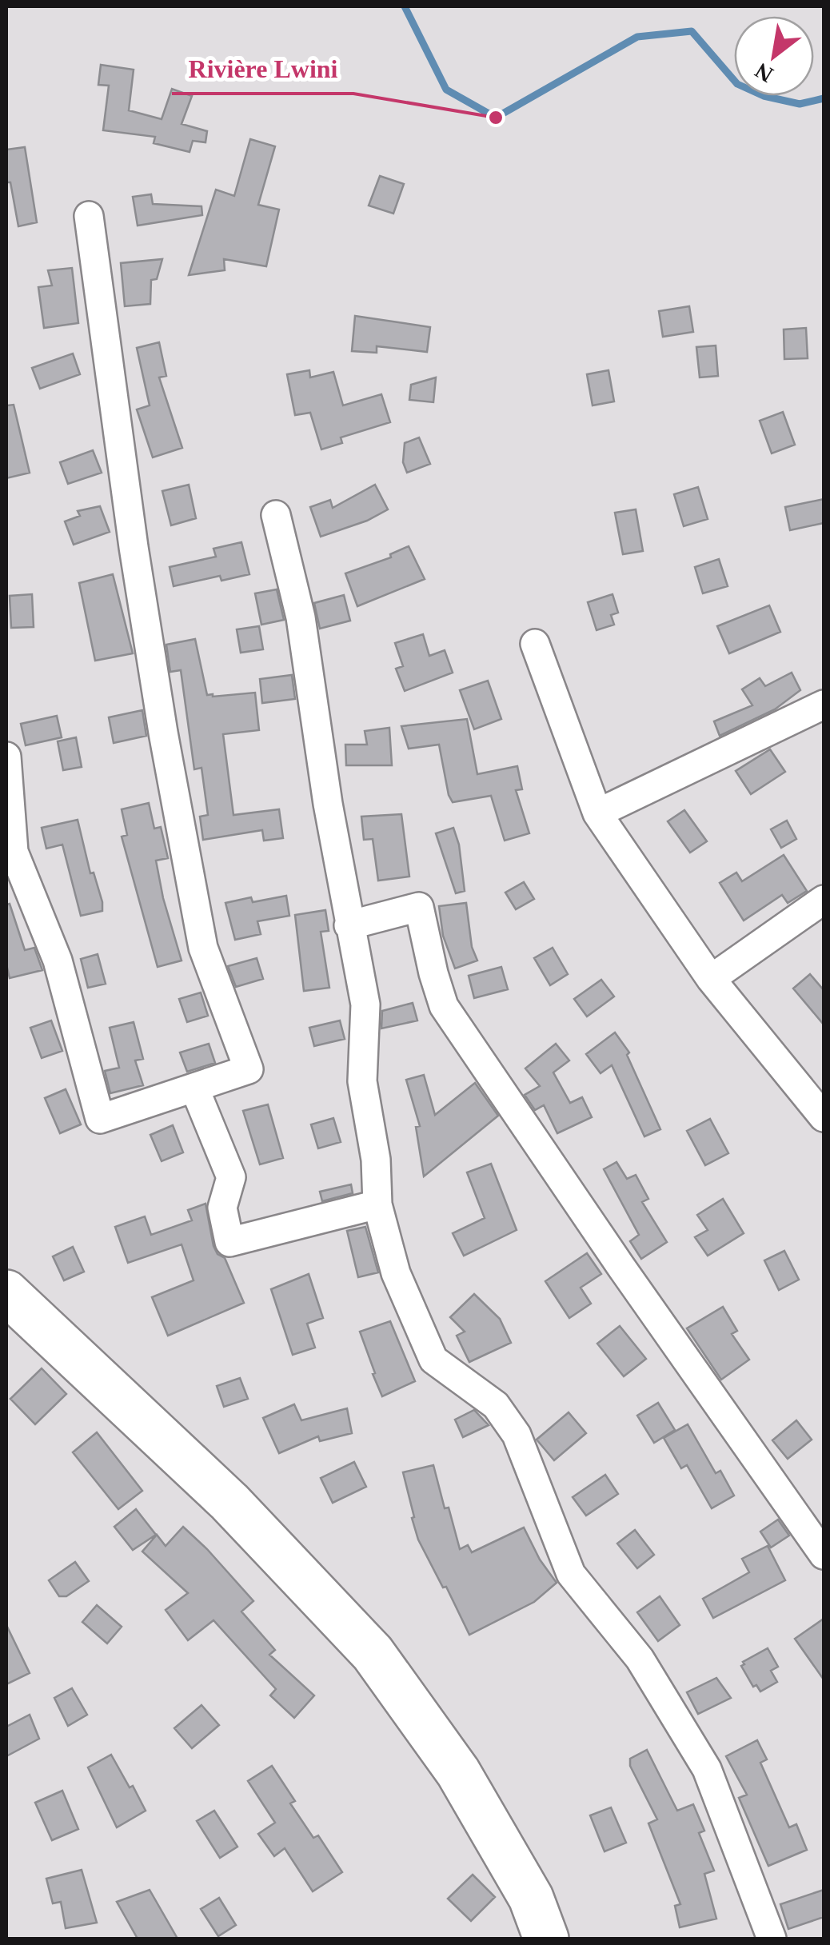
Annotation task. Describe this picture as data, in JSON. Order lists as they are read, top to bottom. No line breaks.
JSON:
{"places":["Rivière Lwini"],"north":"bottom left"}
